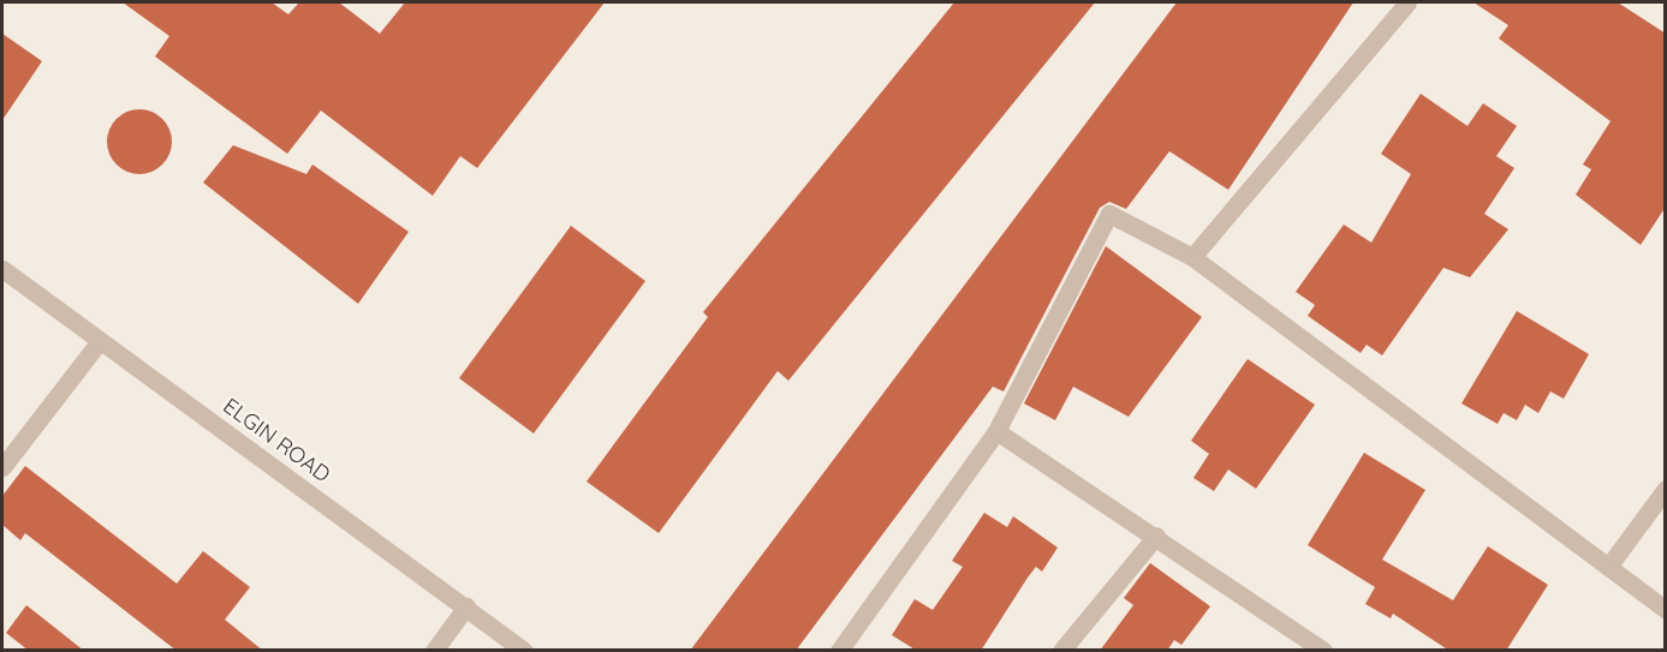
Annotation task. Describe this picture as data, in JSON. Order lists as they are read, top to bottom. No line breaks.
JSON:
{"streets":{"street":["ELGIN ROAD"]}}
